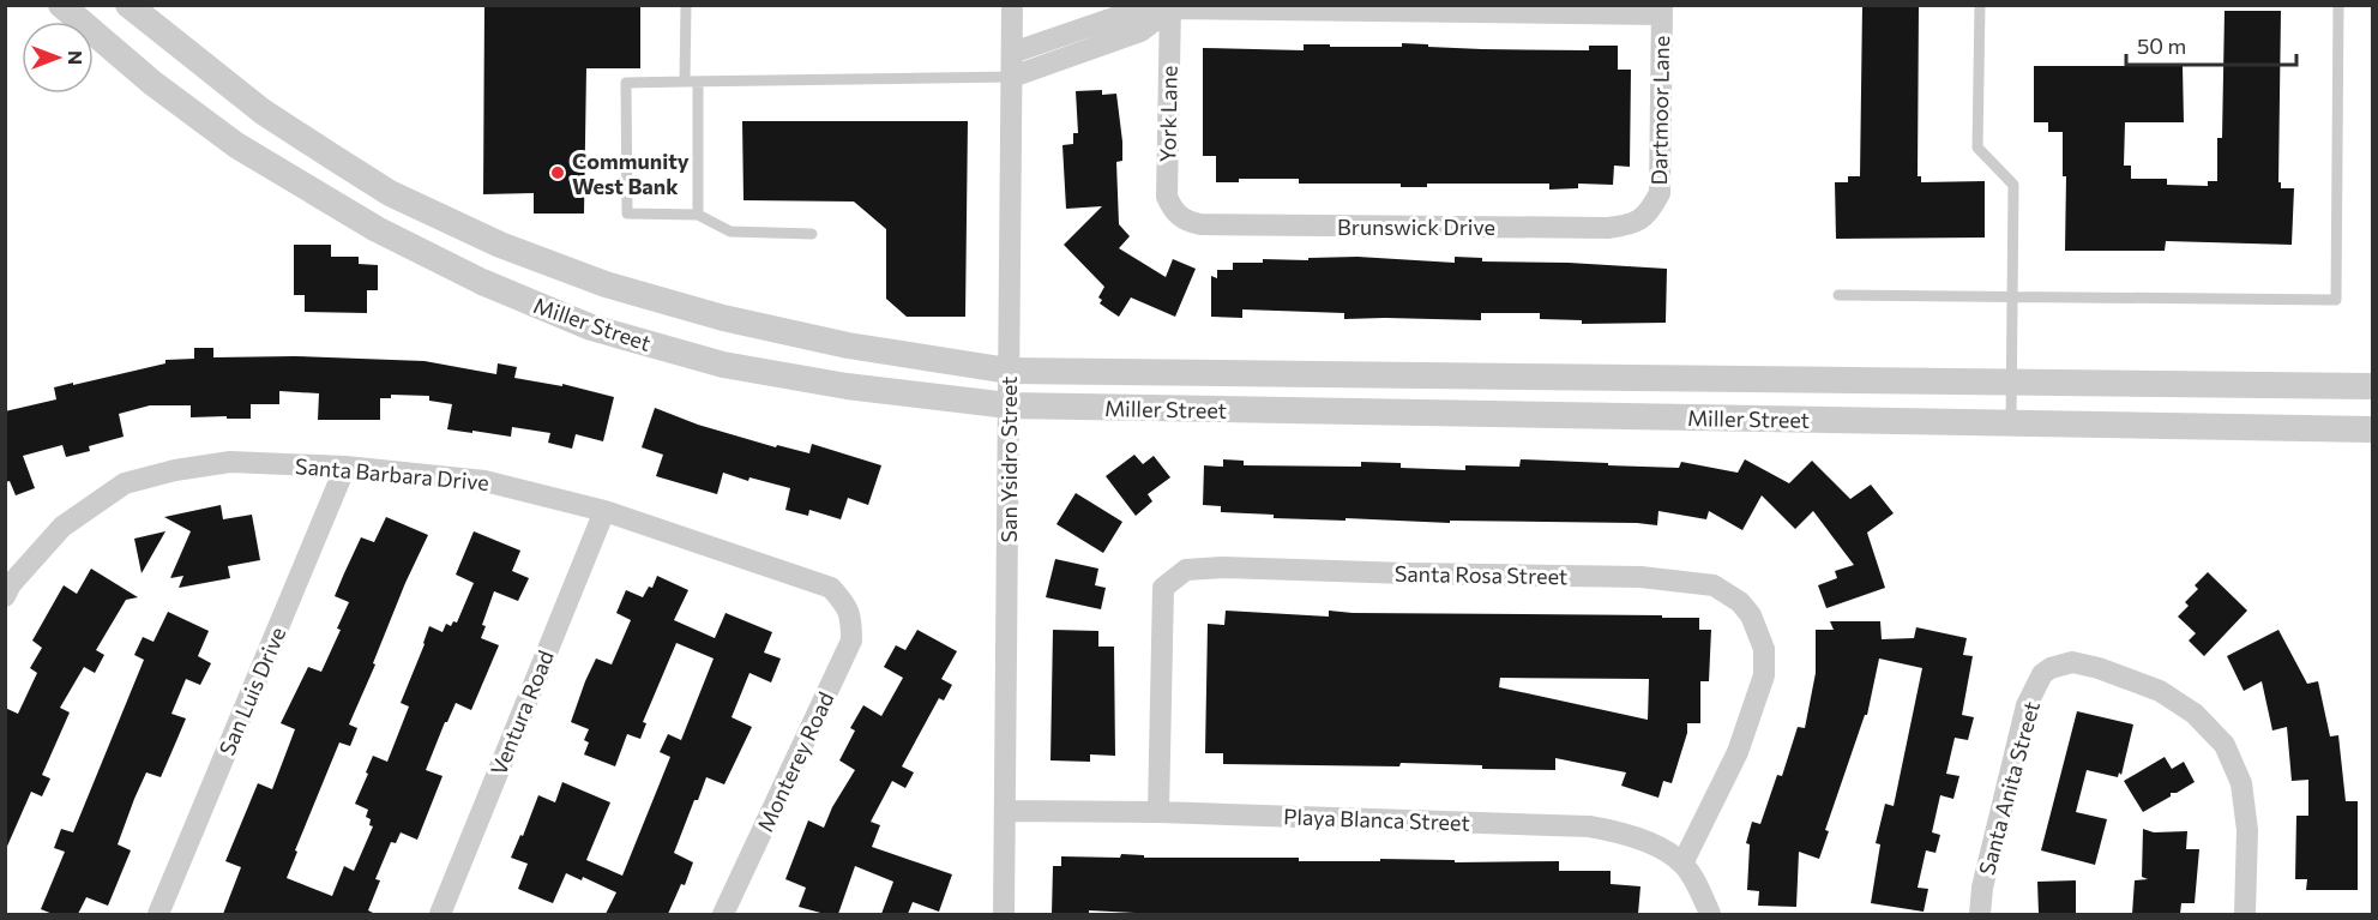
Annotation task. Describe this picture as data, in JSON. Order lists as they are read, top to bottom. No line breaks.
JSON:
{"streets":{"street":["Dartmoor Lane","York Lane","Brunswick Drive","Miller Street","San Ysidro Street","Santa Barbara Drive","Santa Rosa Street","San Luis Drive","Ventura Road","Monterey Road","Santa Anita Street","Playa Blanca Street"]},"crossings":[["Dartmoor Lane","Brunswick Drive"],["York Lane","Brunswick Drive"],["Miller Street","San Ysidro Street"],["San Ysidro Street","Playa Blanca Street"],["Santa Barbara Drive","San Luis Drive"],["Santa Barbara Drive","Ventura Road"],["Santa Barbara Drive","Monterey Road"],["Santa Rosa Street","Playa Blanca Street"]],"places":["Community West Bank"],"scale_bar":"50 m","north":"right"}
